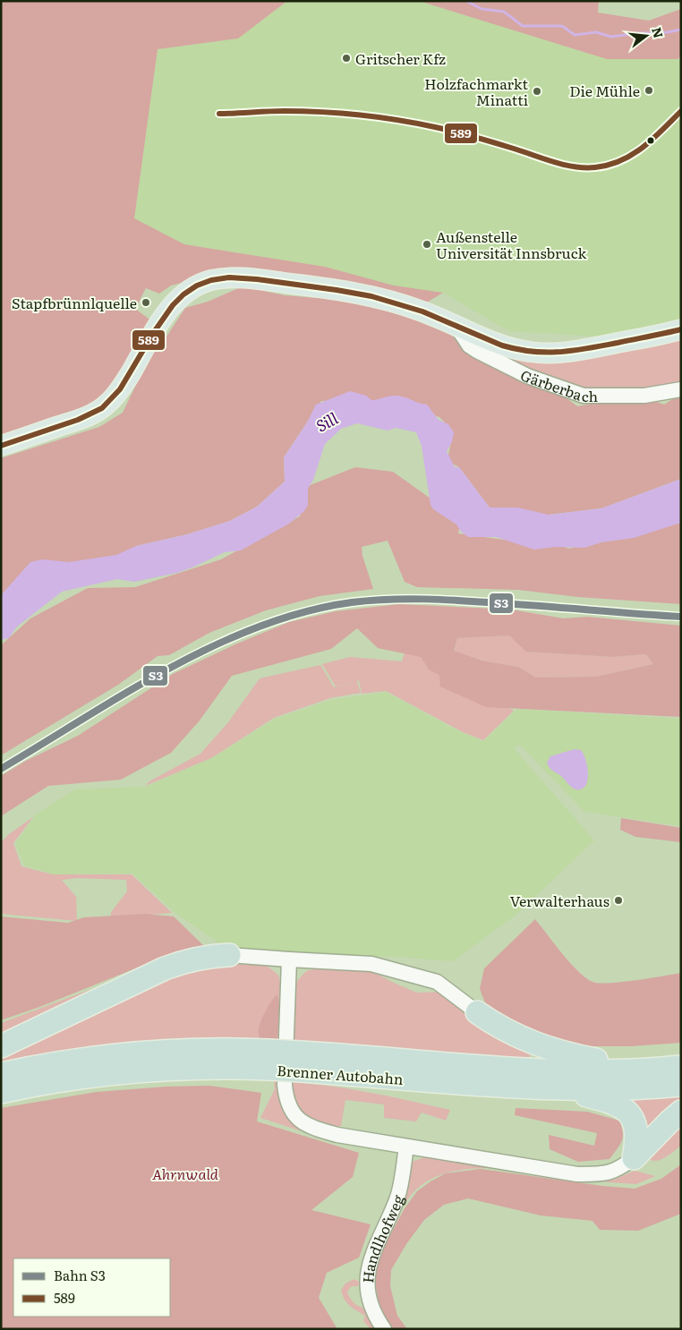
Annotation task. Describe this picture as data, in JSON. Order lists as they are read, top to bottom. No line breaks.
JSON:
{"streets":{"highway":["Brenner Autobahn"],"street":["Gärberbach","Handlhofweg"]},"water":["Sill"],"parks":["Ahrnwald"],"places":["Gritscher Kfz","Die Mühle","Holzfachmarkt Minatti","Außenstelle Universität Innsbruck","Stapfbrünnlquelle","Verwalterhaus"],"lines":["transit line 589","rail line S3"],"legend":["Bahn S3","589"],"north":"right"}
